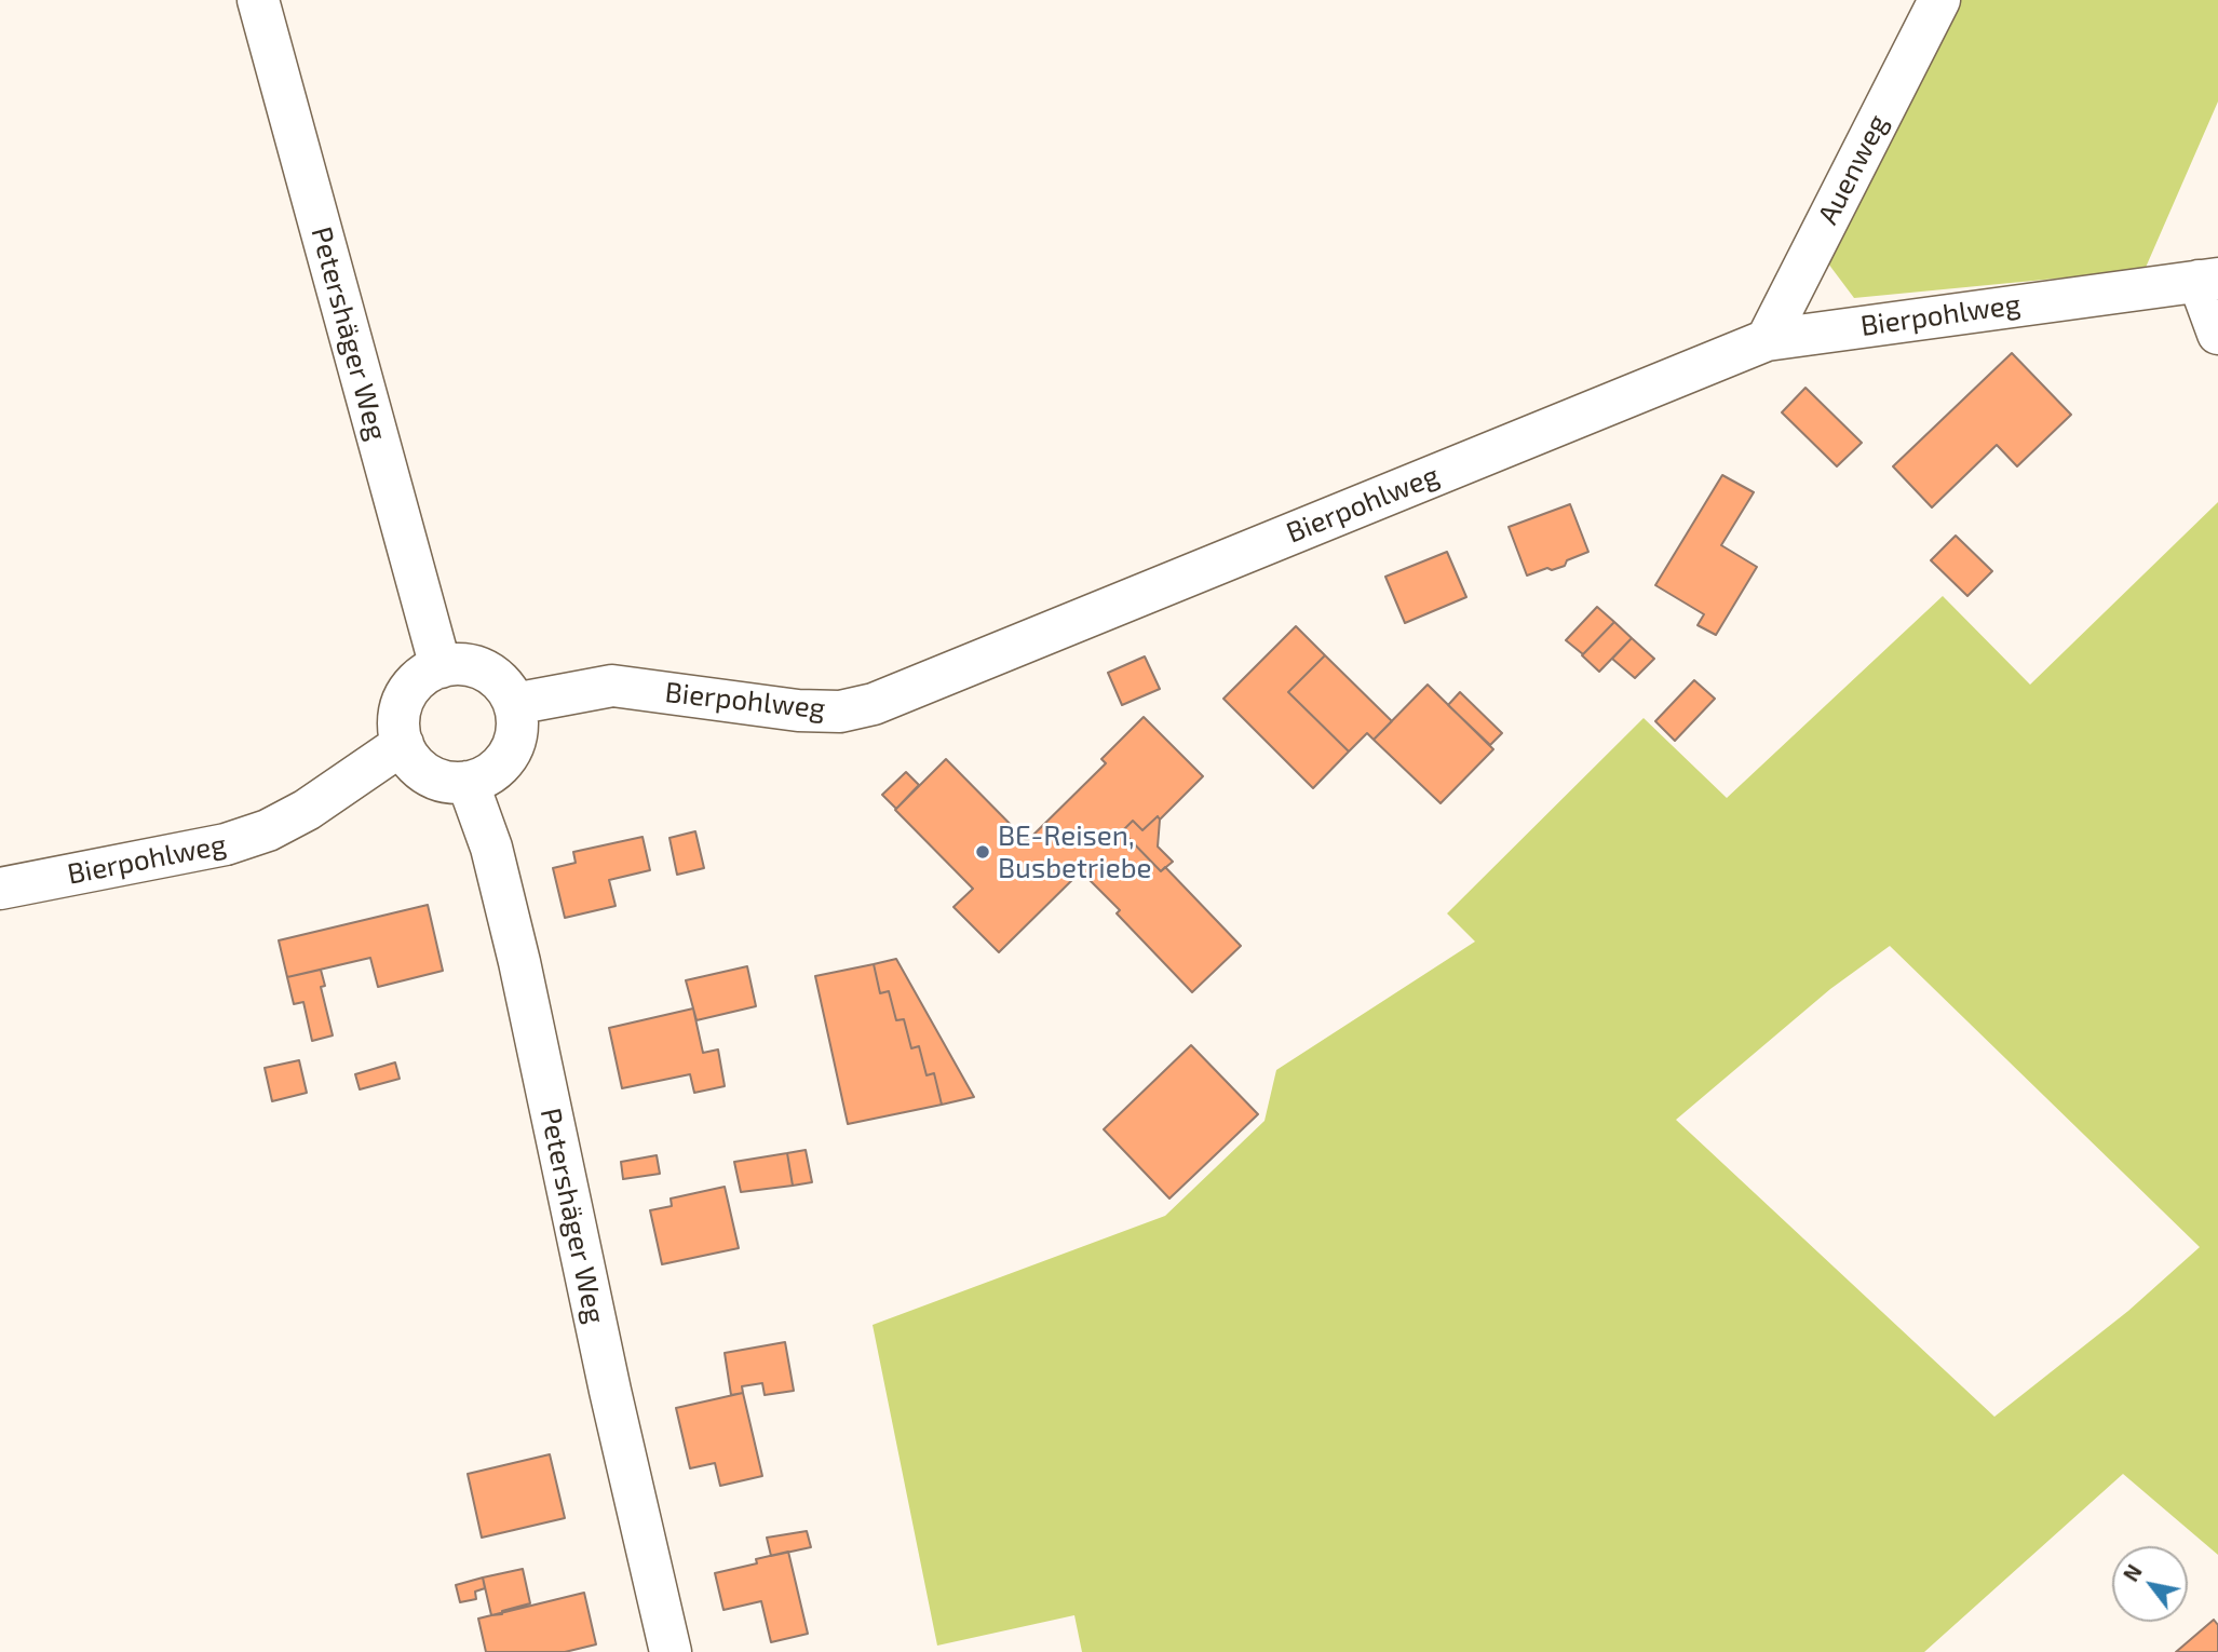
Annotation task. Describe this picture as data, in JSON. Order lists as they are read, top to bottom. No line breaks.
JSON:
{"streets":{"street":["Auenweg","Bierpohlweg","Petershäger Weg"]},"crossings":[["Auenweg","Bierpohlweg"],["Bierpohlweg","Petershäger Weg"]],"places":["BE-Reisen, Busbetriebe"],"north":"top left"}
